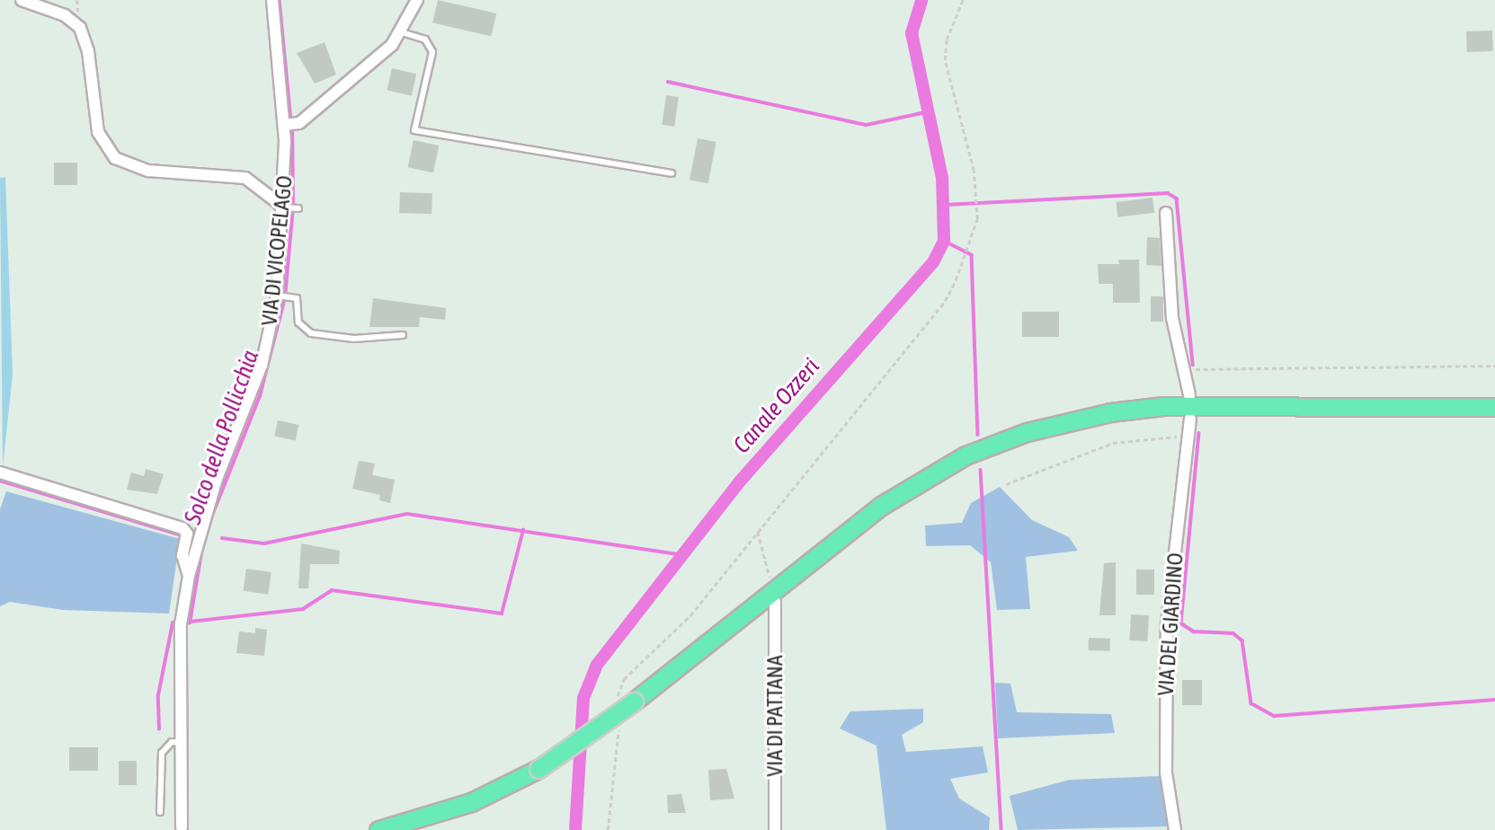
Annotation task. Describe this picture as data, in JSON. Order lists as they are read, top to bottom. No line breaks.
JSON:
{"streets":{"street":["VIA DI VICOPELAGO","VIA DEL GIARDINO","VIA DI PATTANA"]},"water":["Canale Ozzeri","Solco della Pollicchia"]}
